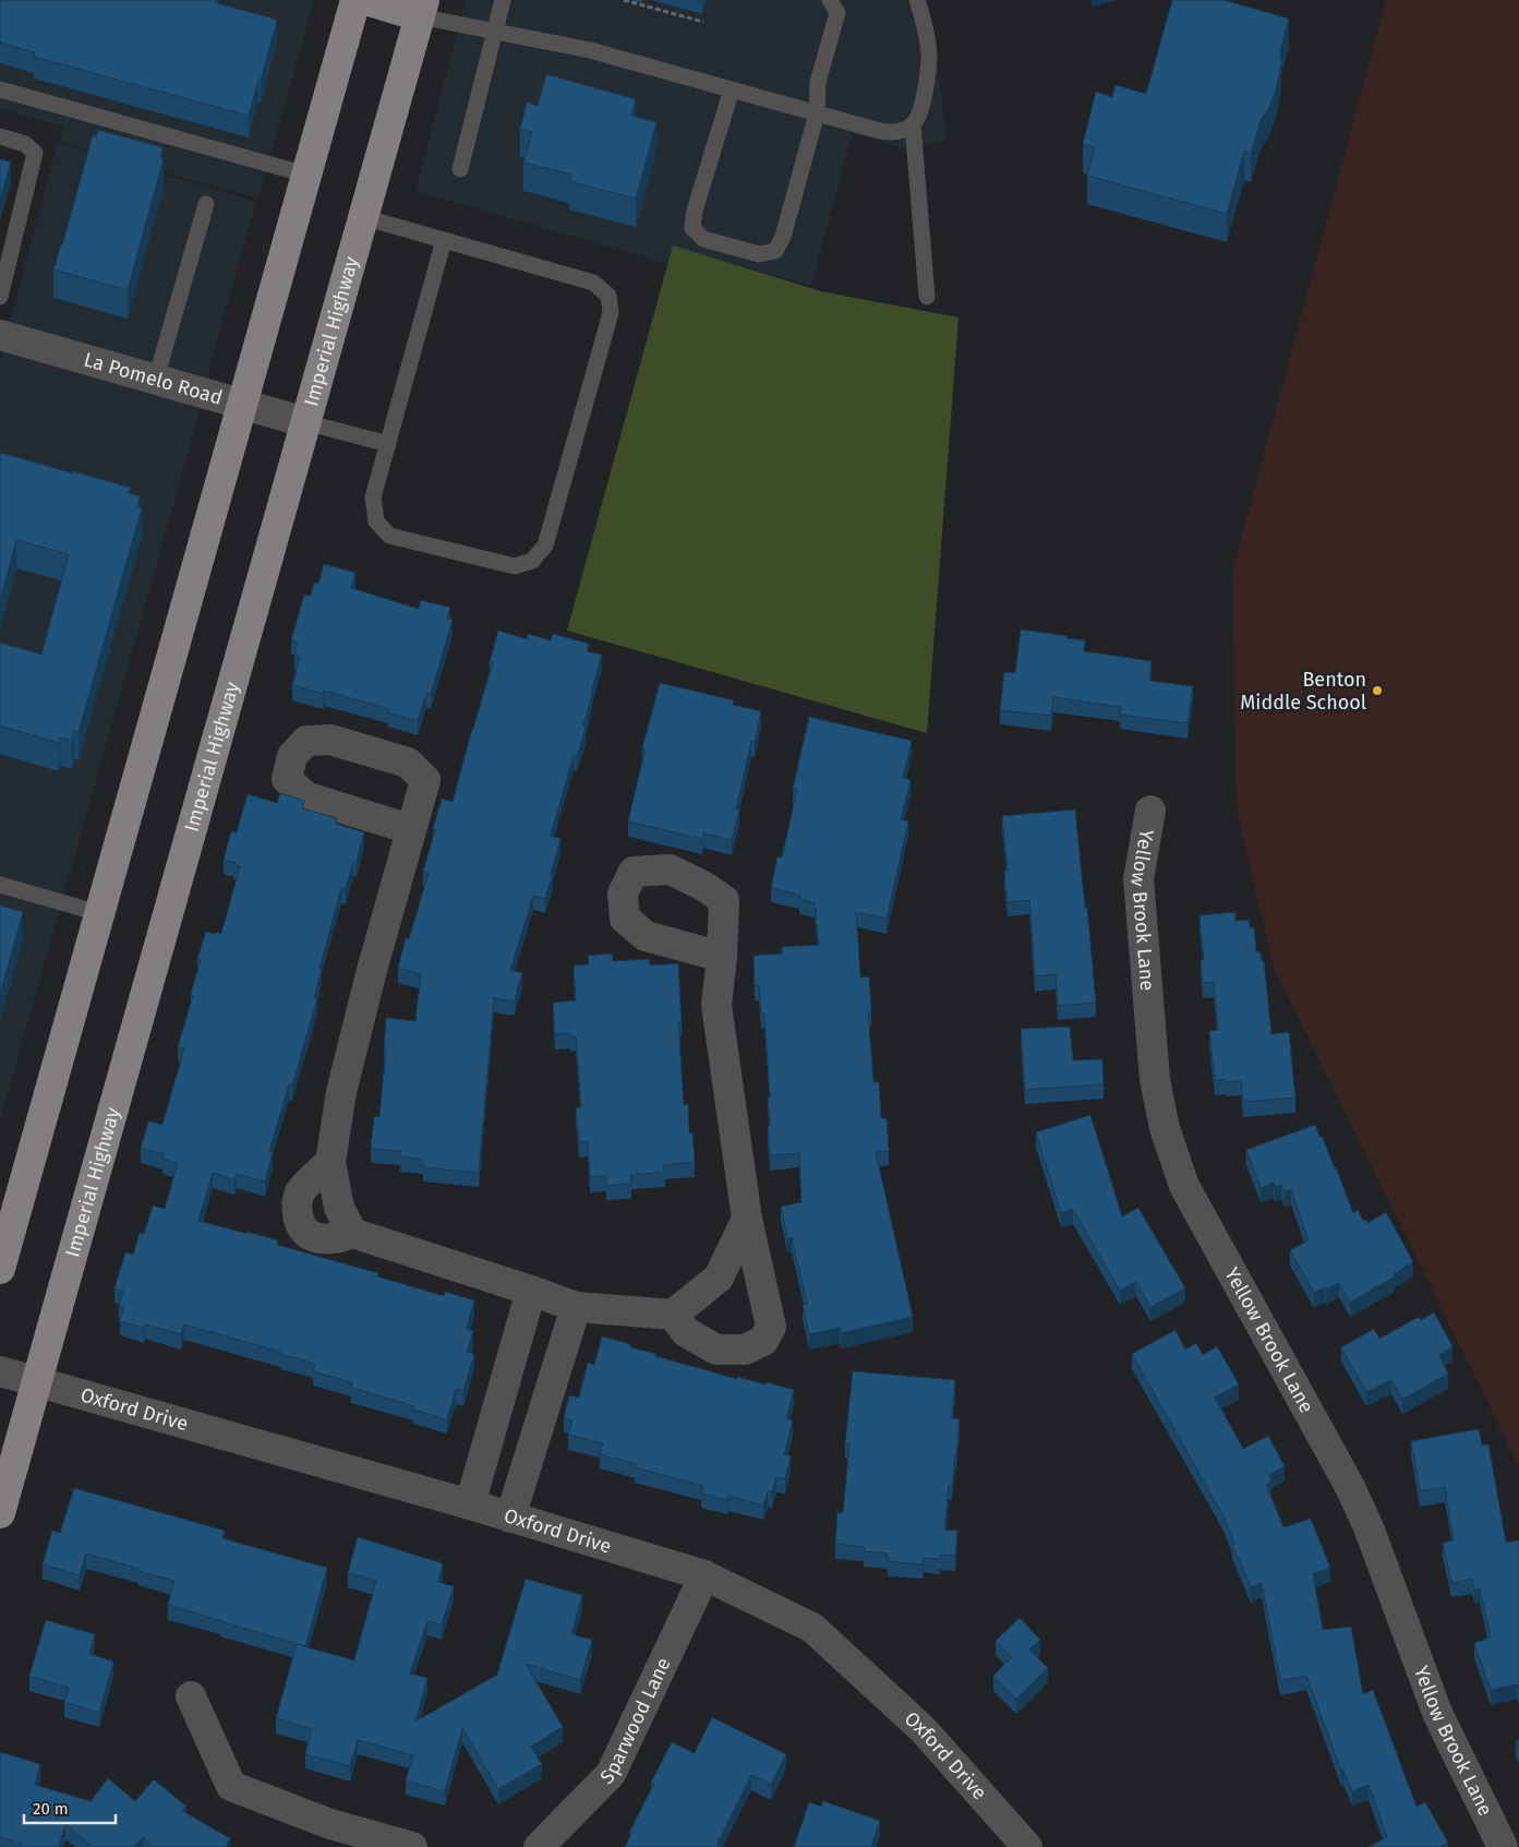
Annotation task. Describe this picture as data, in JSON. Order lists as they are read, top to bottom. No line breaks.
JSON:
{"streets":{"main road":["Imperial Highway"],"street":["La Pomelo Road","Yellow Brook Lane","Oxford Drive","Sparwood Lane"]},"crossings":[["Imperial Highway","La Pomelo Road"],["Imperial Highway","Oxford Drive"],["Oxford Drive","Sparwood Lane"]],"places":["Benton Middle School"],"scale_bar":"20 m"}
